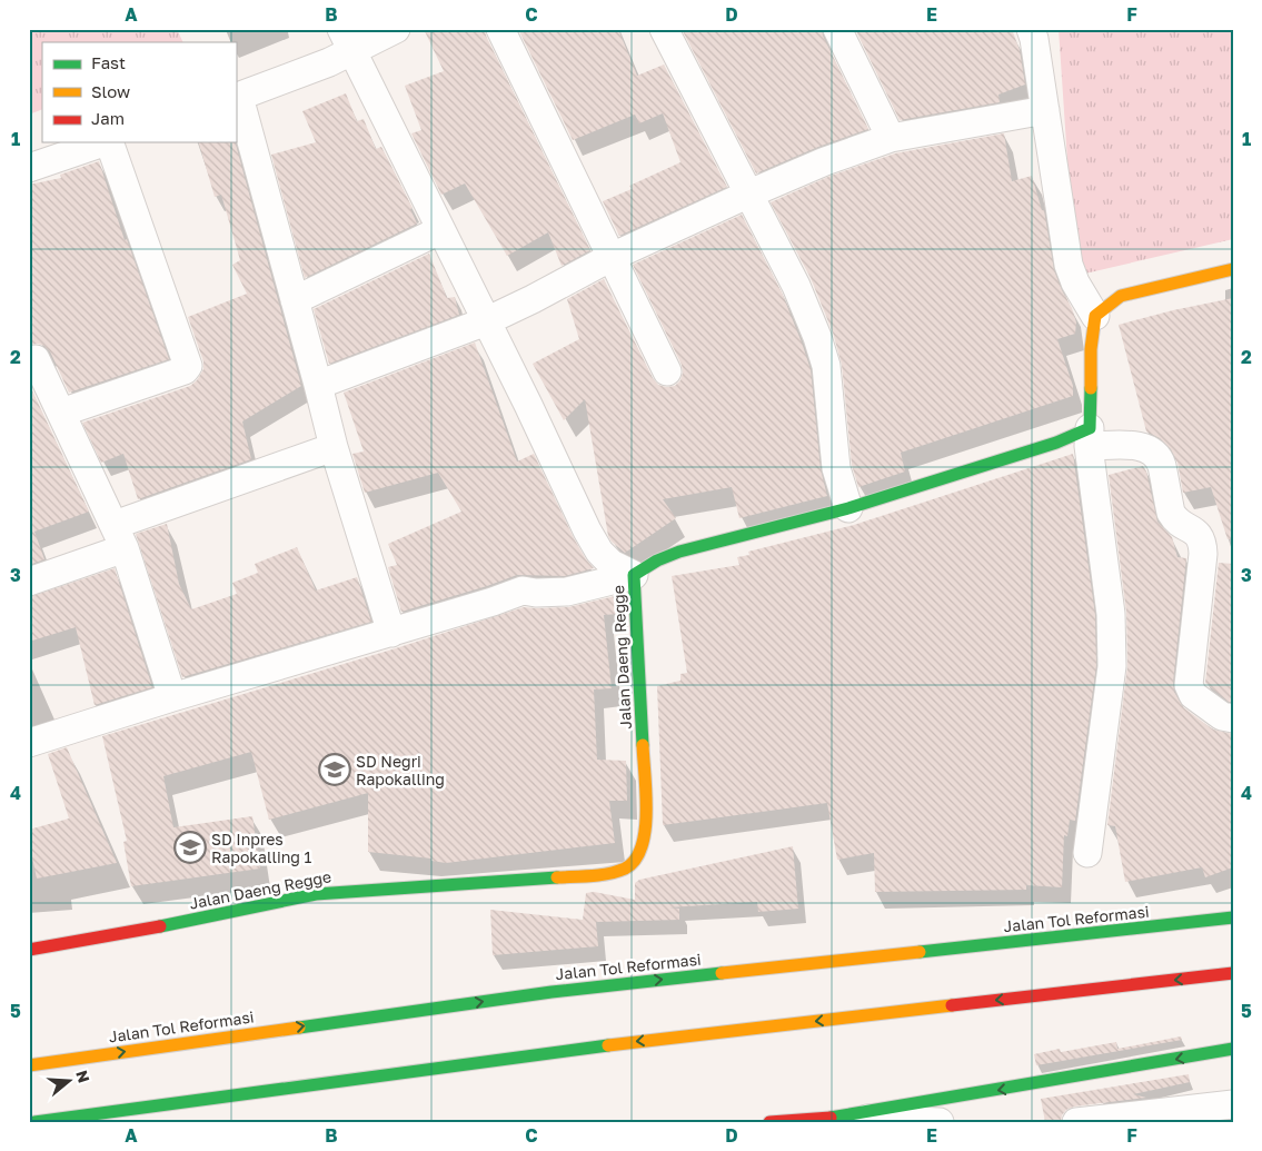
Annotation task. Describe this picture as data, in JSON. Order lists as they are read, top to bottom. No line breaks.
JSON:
{"streets":{"main road":["Jalan Daeng Regge","Jalan Tol Reformasi"]},"places":{"school or university":["SD Negri Rapokalling","SD Inpres Rapokalling 1"]},"legend":["Fast","Slow","Jam"],"north":"right","grid":{"columns":["A","B","C","D","E","F"],"rows":["1","2","3","4","5"]}}
